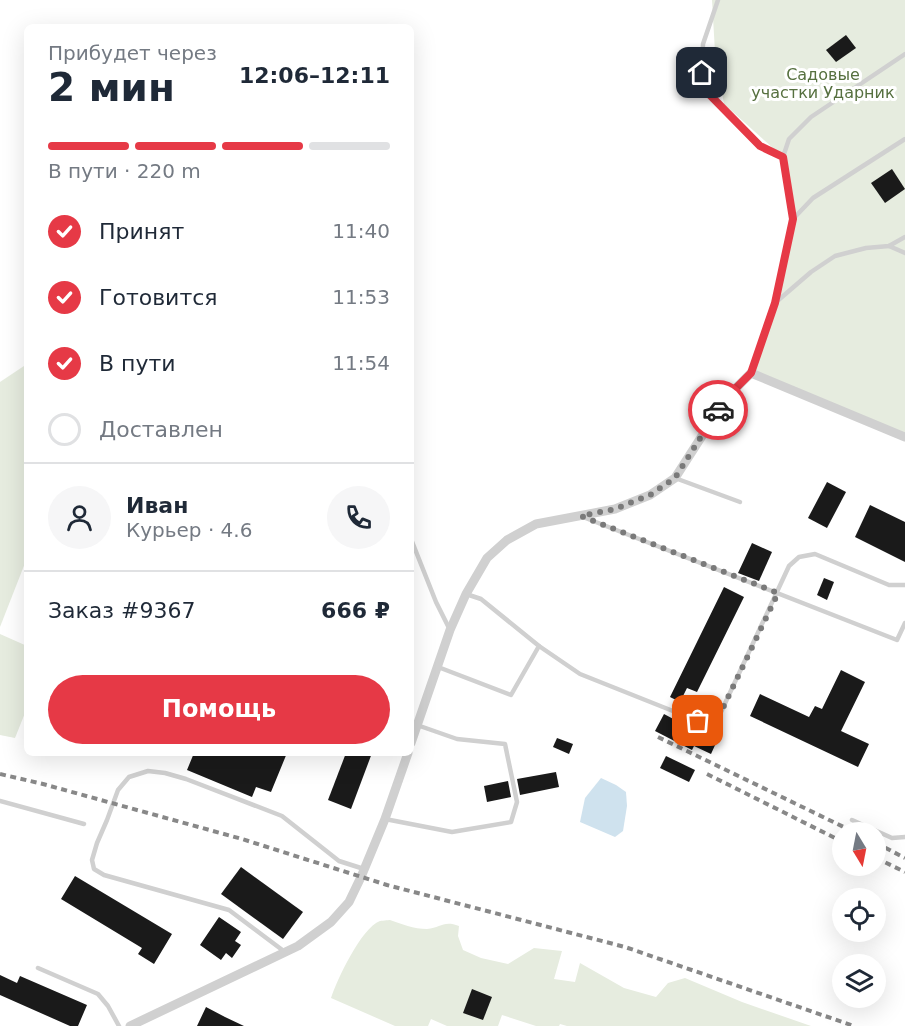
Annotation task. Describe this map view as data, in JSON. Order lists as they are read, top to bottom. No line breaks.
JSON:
{"parks":["Садовые участки Ударник"],"north":"bottom","page":{"heading":["2 мин","Прибудет через","12:06–12:11"],"panel":["Иван","Курьер · 4.6","Заказ #9367","666 ₽"],"bar":"В пути · 220 m","list":[["Принят","11:40"],["Готовится","11:53"],["В пути","11:54"],"Доставлен"],"buttons":"Помощь"}}
